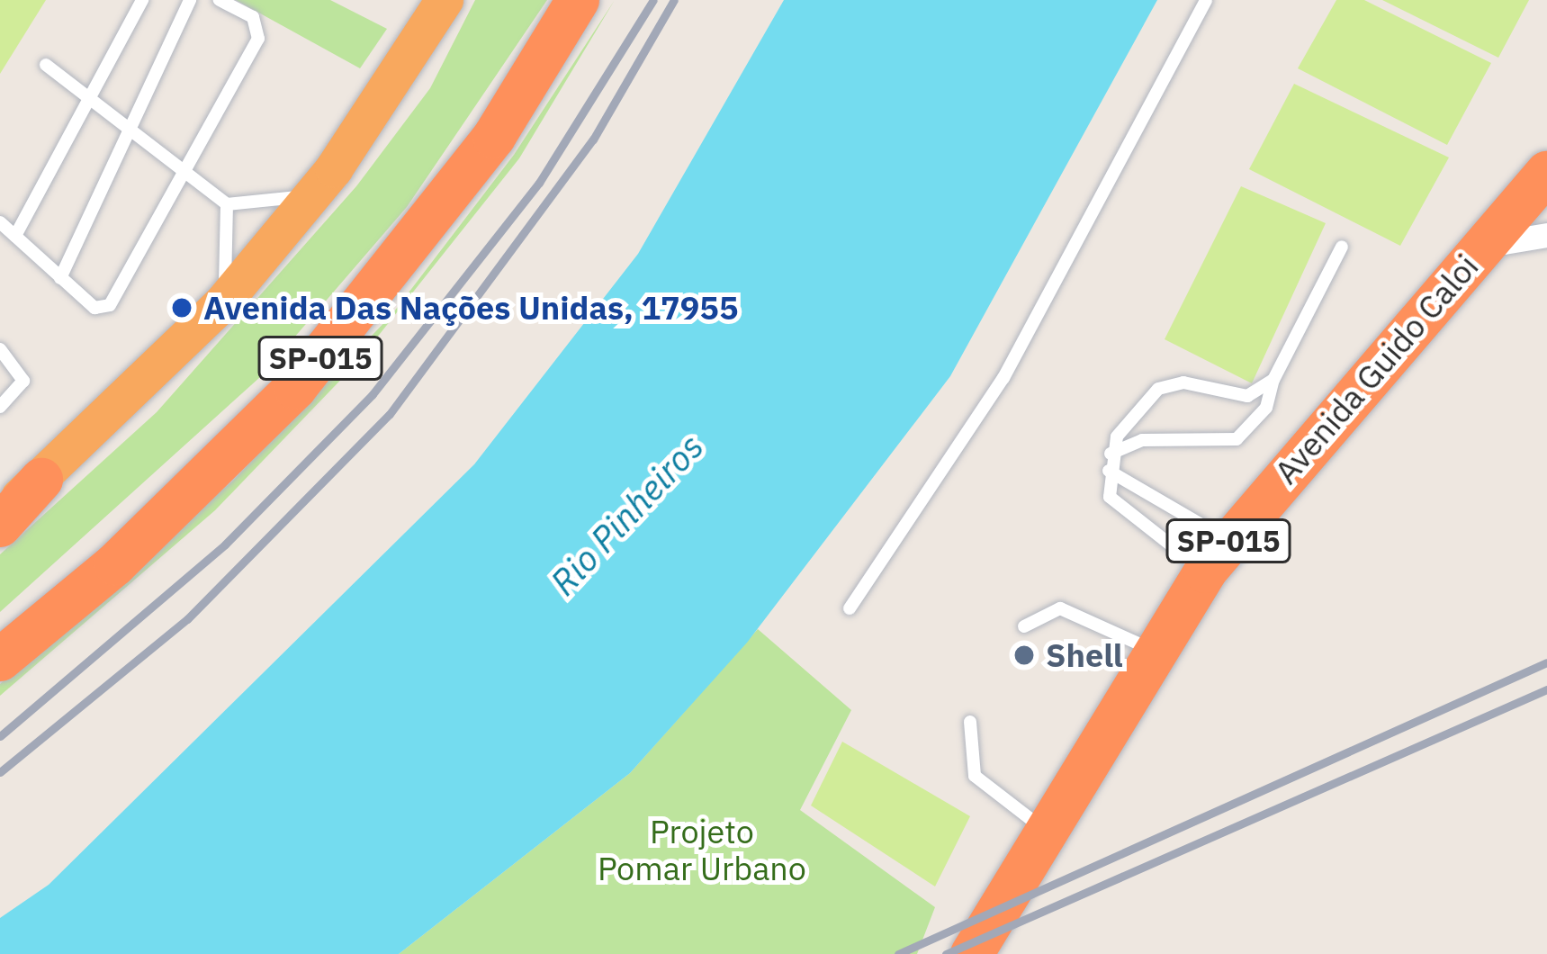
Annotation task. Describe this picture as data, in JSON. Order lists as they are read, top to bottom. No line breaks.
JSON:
{"streets":{"highway":["SP-015","Avenida Guido Caloi"]},"water":["Rio Pinheiros"],"parks":["Projeto Pomar Urbano"],"places":["Avenida Das Nações Unidas, 17955","Shell"]}
